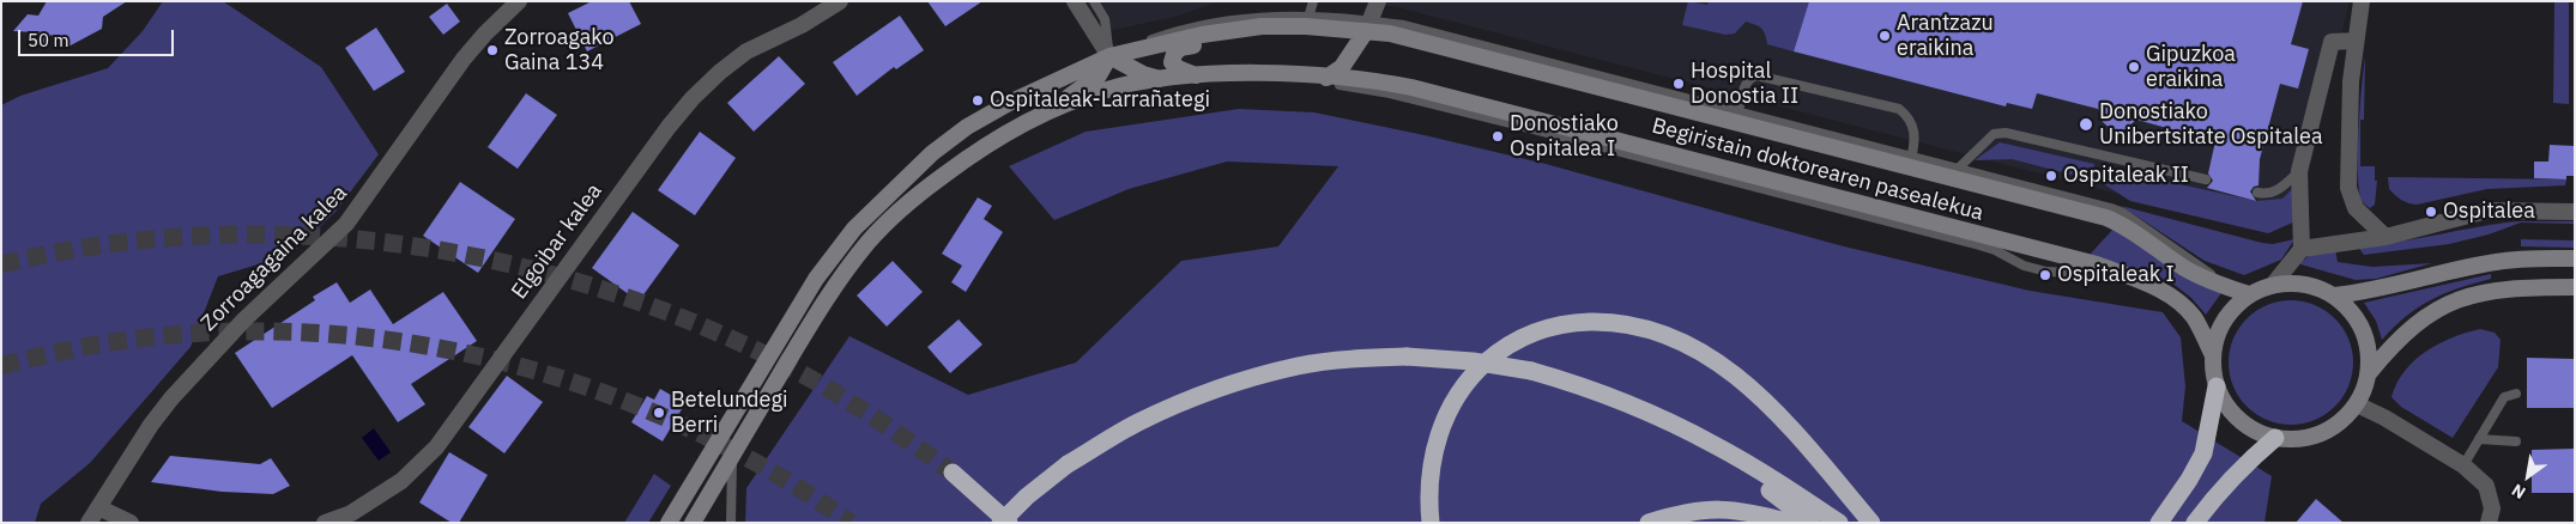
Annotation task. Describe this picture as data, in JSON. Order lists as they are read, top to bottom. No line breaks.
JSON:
{"streets":{"main road":["Begiristain doktorearen pasealekua"],"street":["Elgoibar kalea","Zorroagagaina kalea"]},"places":["Arantzazu eraikina","Zorroagako Gaina 134","Gipuzkoa eraikina","Hospital Donostia II","Ospitaleak-Larrañategi","Donostiako Unibertsitate Ospitalea","Donostiako Ospitalea I","Ospitaleak II","Ospitalea","Ospitaleak I","Betelundegi Berri"],"scale_bar":"50 m","north":"bottom left"}
